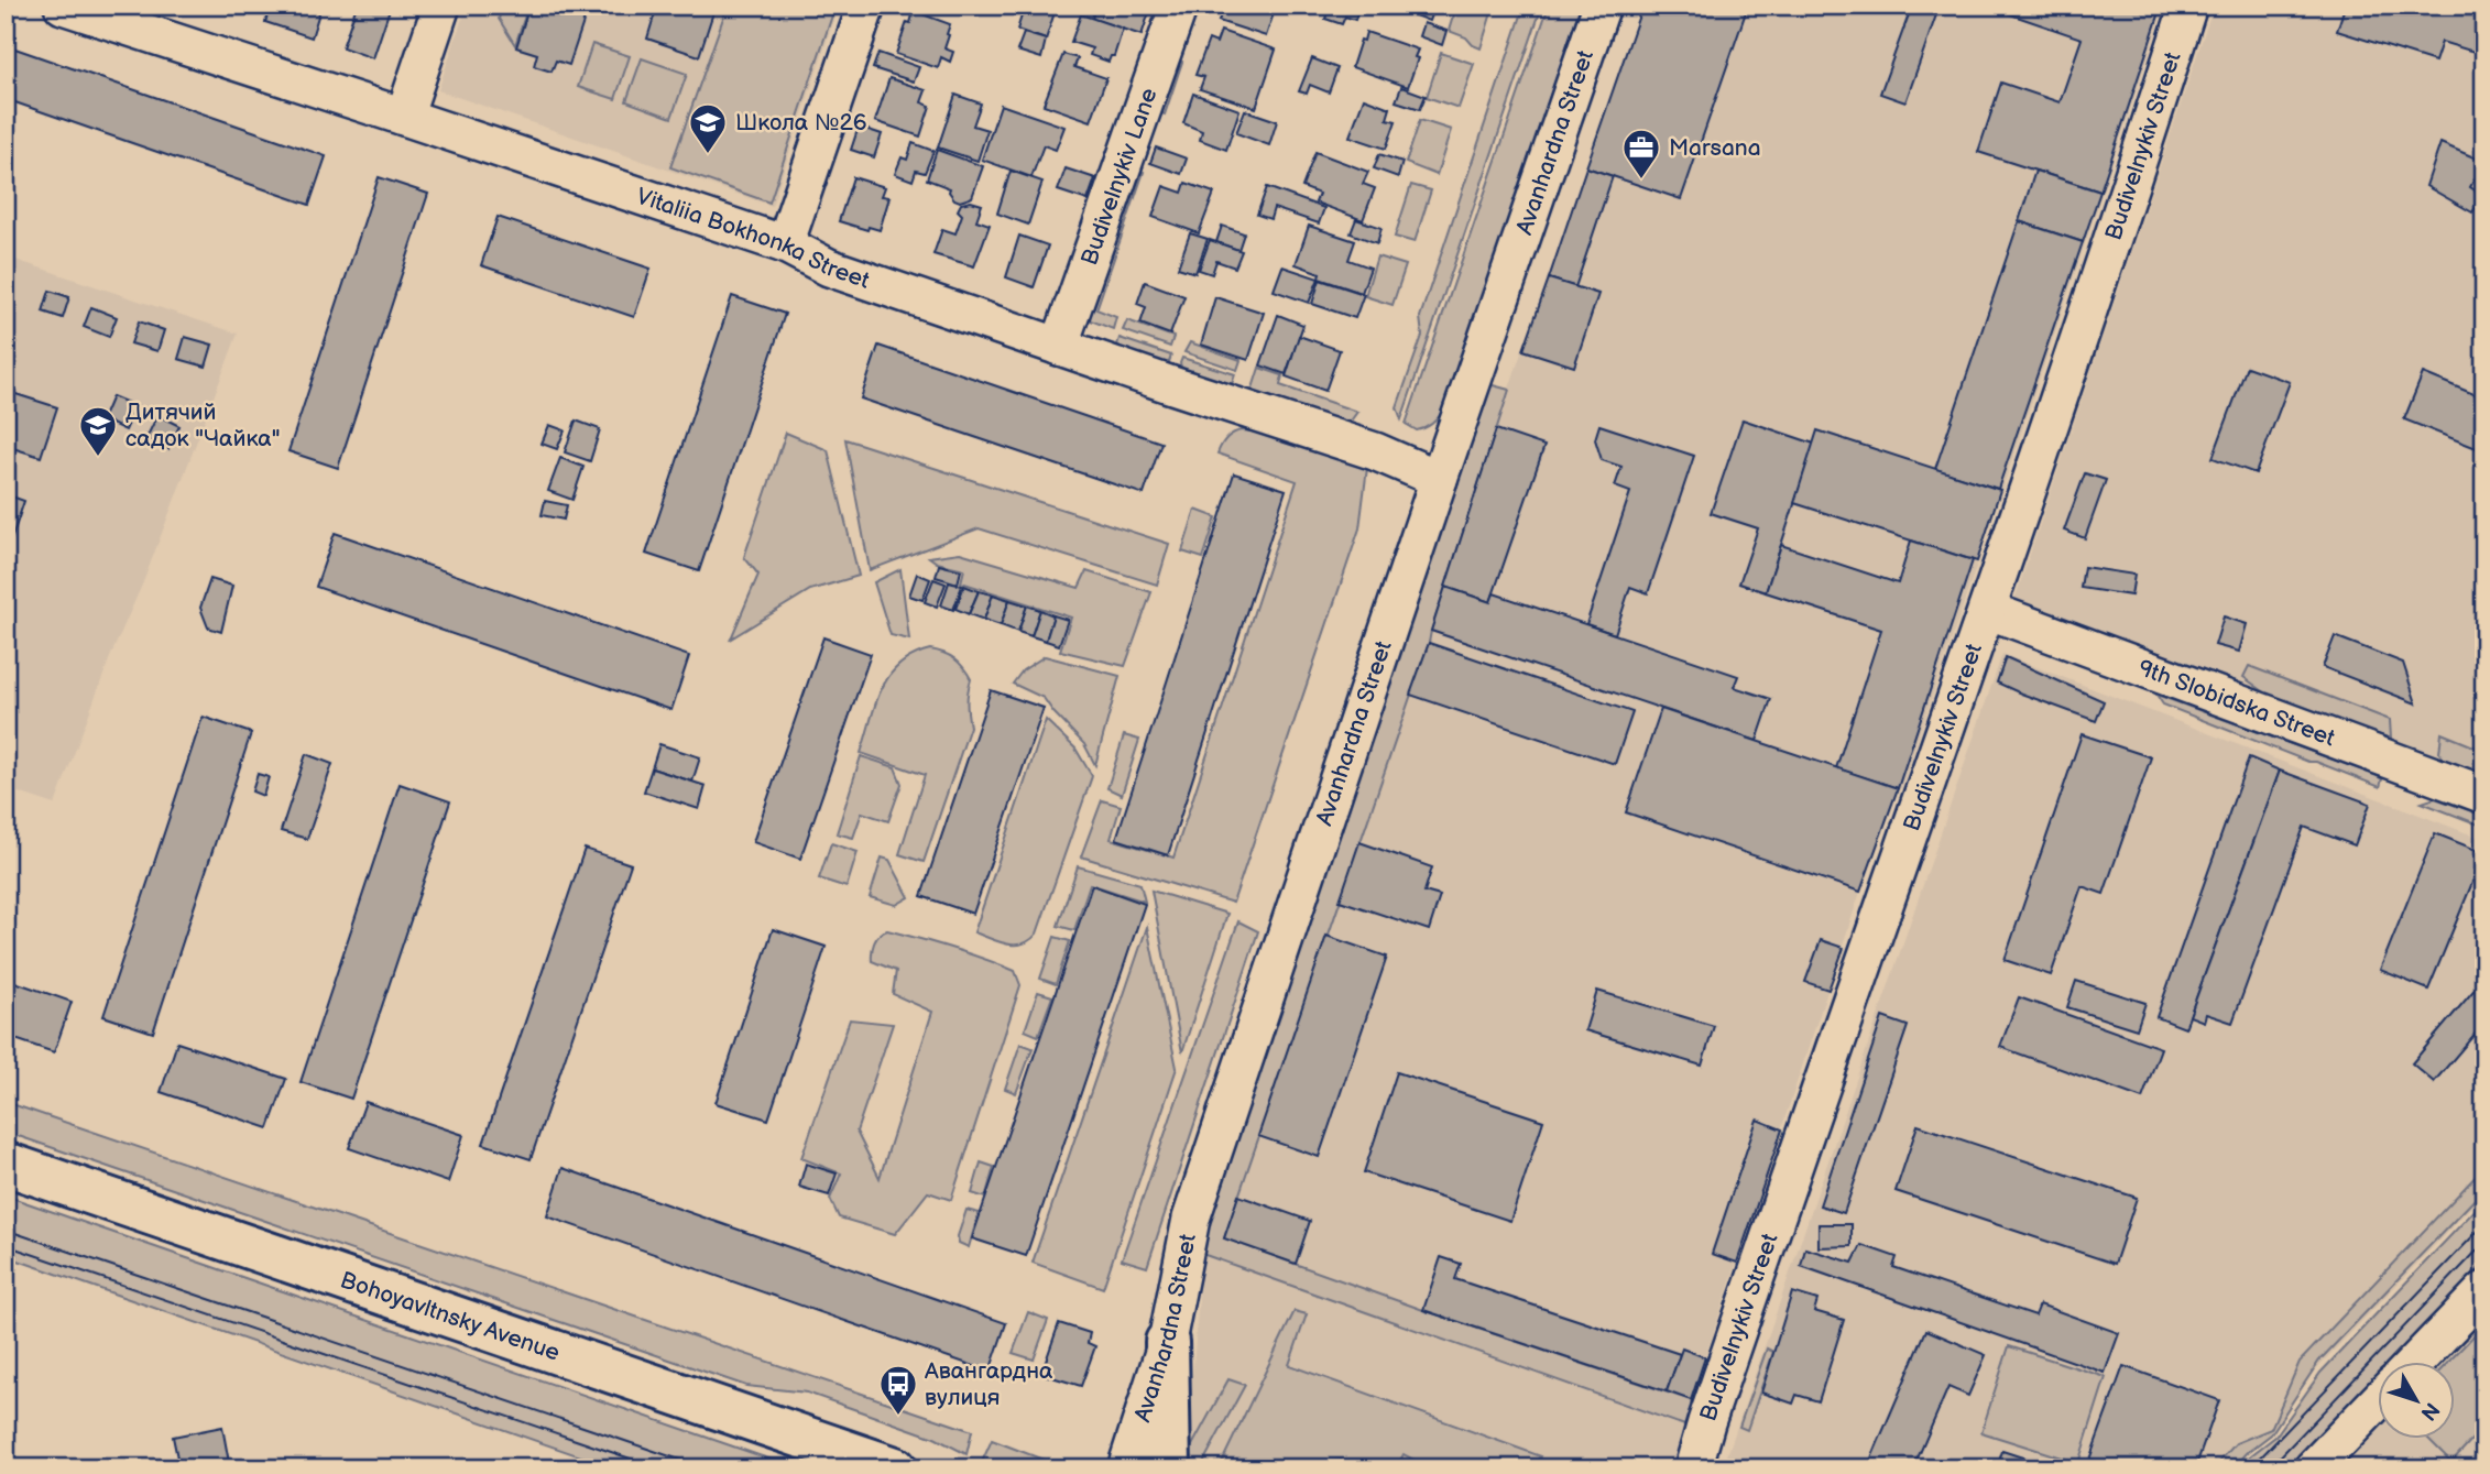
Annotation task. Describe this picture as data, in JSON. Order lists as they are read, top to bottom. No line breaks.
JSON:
{"streets":{"main road":["Bohoyavltnsky Avenue"],"street":["Avanhardna Street","Budivelnykiv Street","Budivelnykiv Lane","Vitaliia Bokhonka Street","9th Slobidska Street"]},"crossings":[["Avanhardna Street","Vitaliia Bokhonka Street"],["Budivelnykiv Street","9th Slobidska Street"],["Budivelnykiv Lane","Vitaliia Bokhonka Street"]],"places":{"school or university":["Школа №26","Дитячий садок \"Чайка\""],"office":["Marsana"],"bus stop":["Авангардна вулиця"]},"north":"bottom right"}
